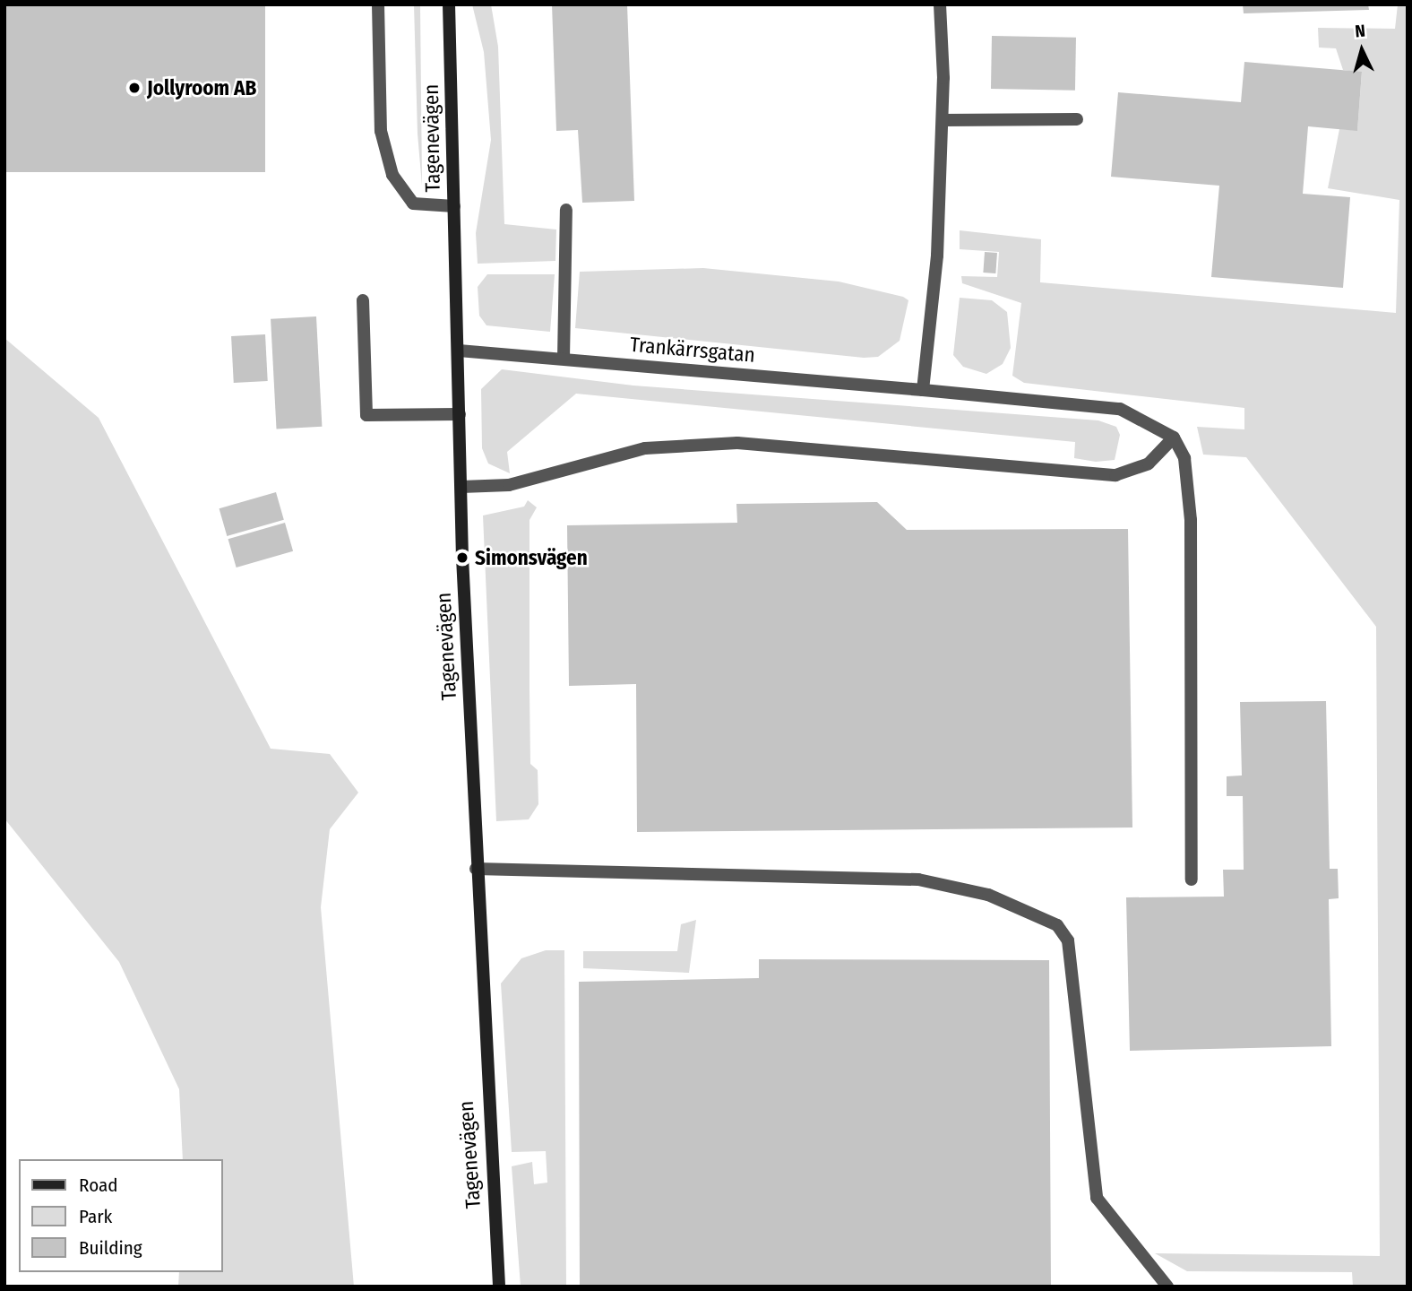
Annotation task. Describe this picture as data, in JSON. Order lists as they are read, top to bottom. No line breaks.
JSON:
{"streets":{"street":["Tagenevägen","Trankärrsgatan"]},"crossings":[["Tagenevägen","Trankärrsgatan"]],"places":["Jollyroom AB","Simonsvägen"],"legend":["Road","Park","Building"],"north":"top"}
